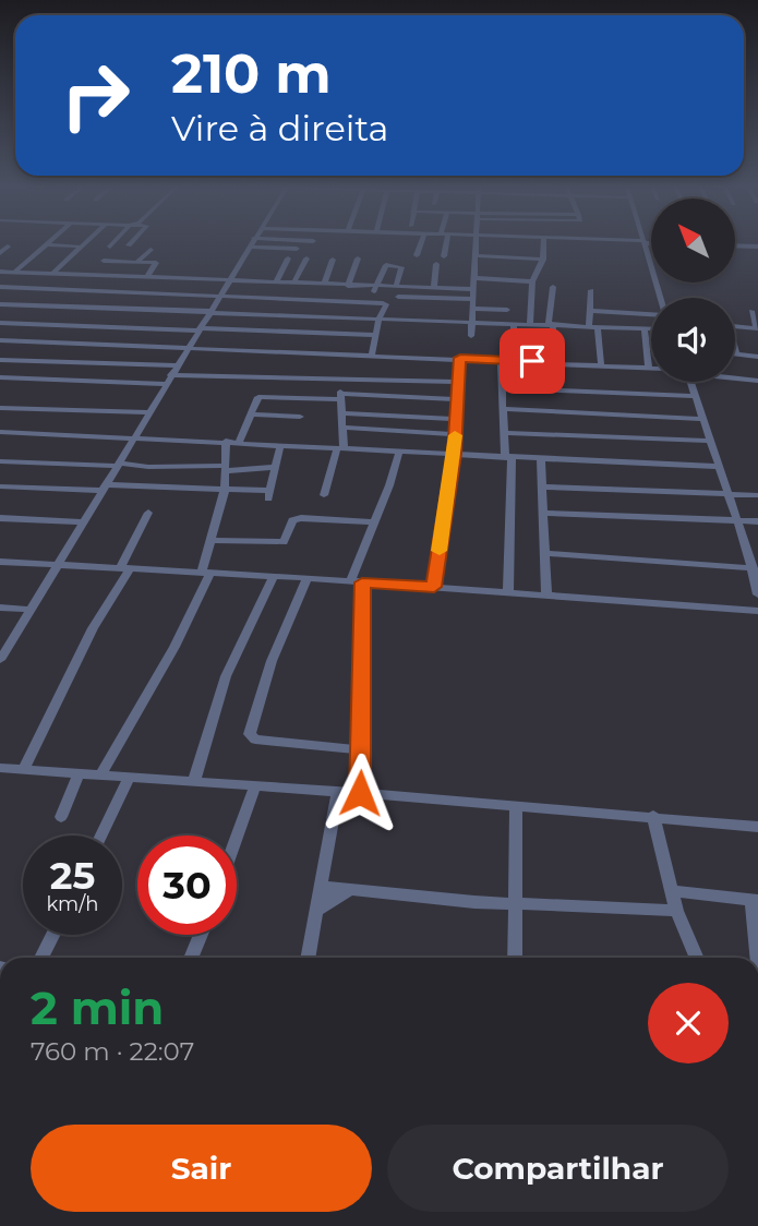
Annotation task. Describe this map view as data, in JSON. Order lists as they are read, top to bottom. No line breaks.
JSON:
{"north":"top left","page":{"turn":["210 m","Vire à direita"],"speed":"25 km/h","limit":"30","heading":["2 min","760 m · 22:07"],"buttons":["Sair","Compartilhar"]}}
